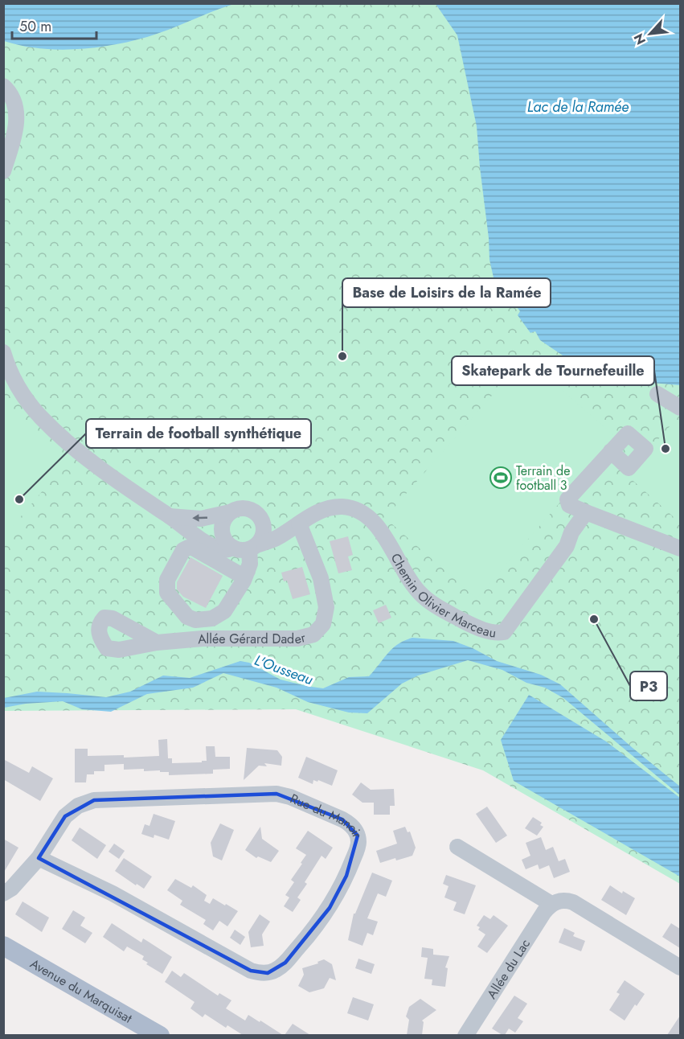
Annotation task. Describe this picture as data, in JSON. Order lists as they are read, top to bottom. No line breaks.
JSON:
{"streets":{"main road":["Avenue du Marquisat"],"street":["Chemin Olivier Marceau","Allée Gérard Dader","Rue du Manoir","Allée du Lac"]},"crossings":[["Chemin Olivier Marceau","Allée Gérard Dader"]],"water":["Lac de la Ramée","L'Ousseau"],"places":{"other":["Base de Loisirs de la Ramée","Skatepark de Tournefeuille","Terrain de football synthétique","P3"],"sports":["Terrain de football 3"]},"scale_bar":"50 m","north":"bottom left"}
